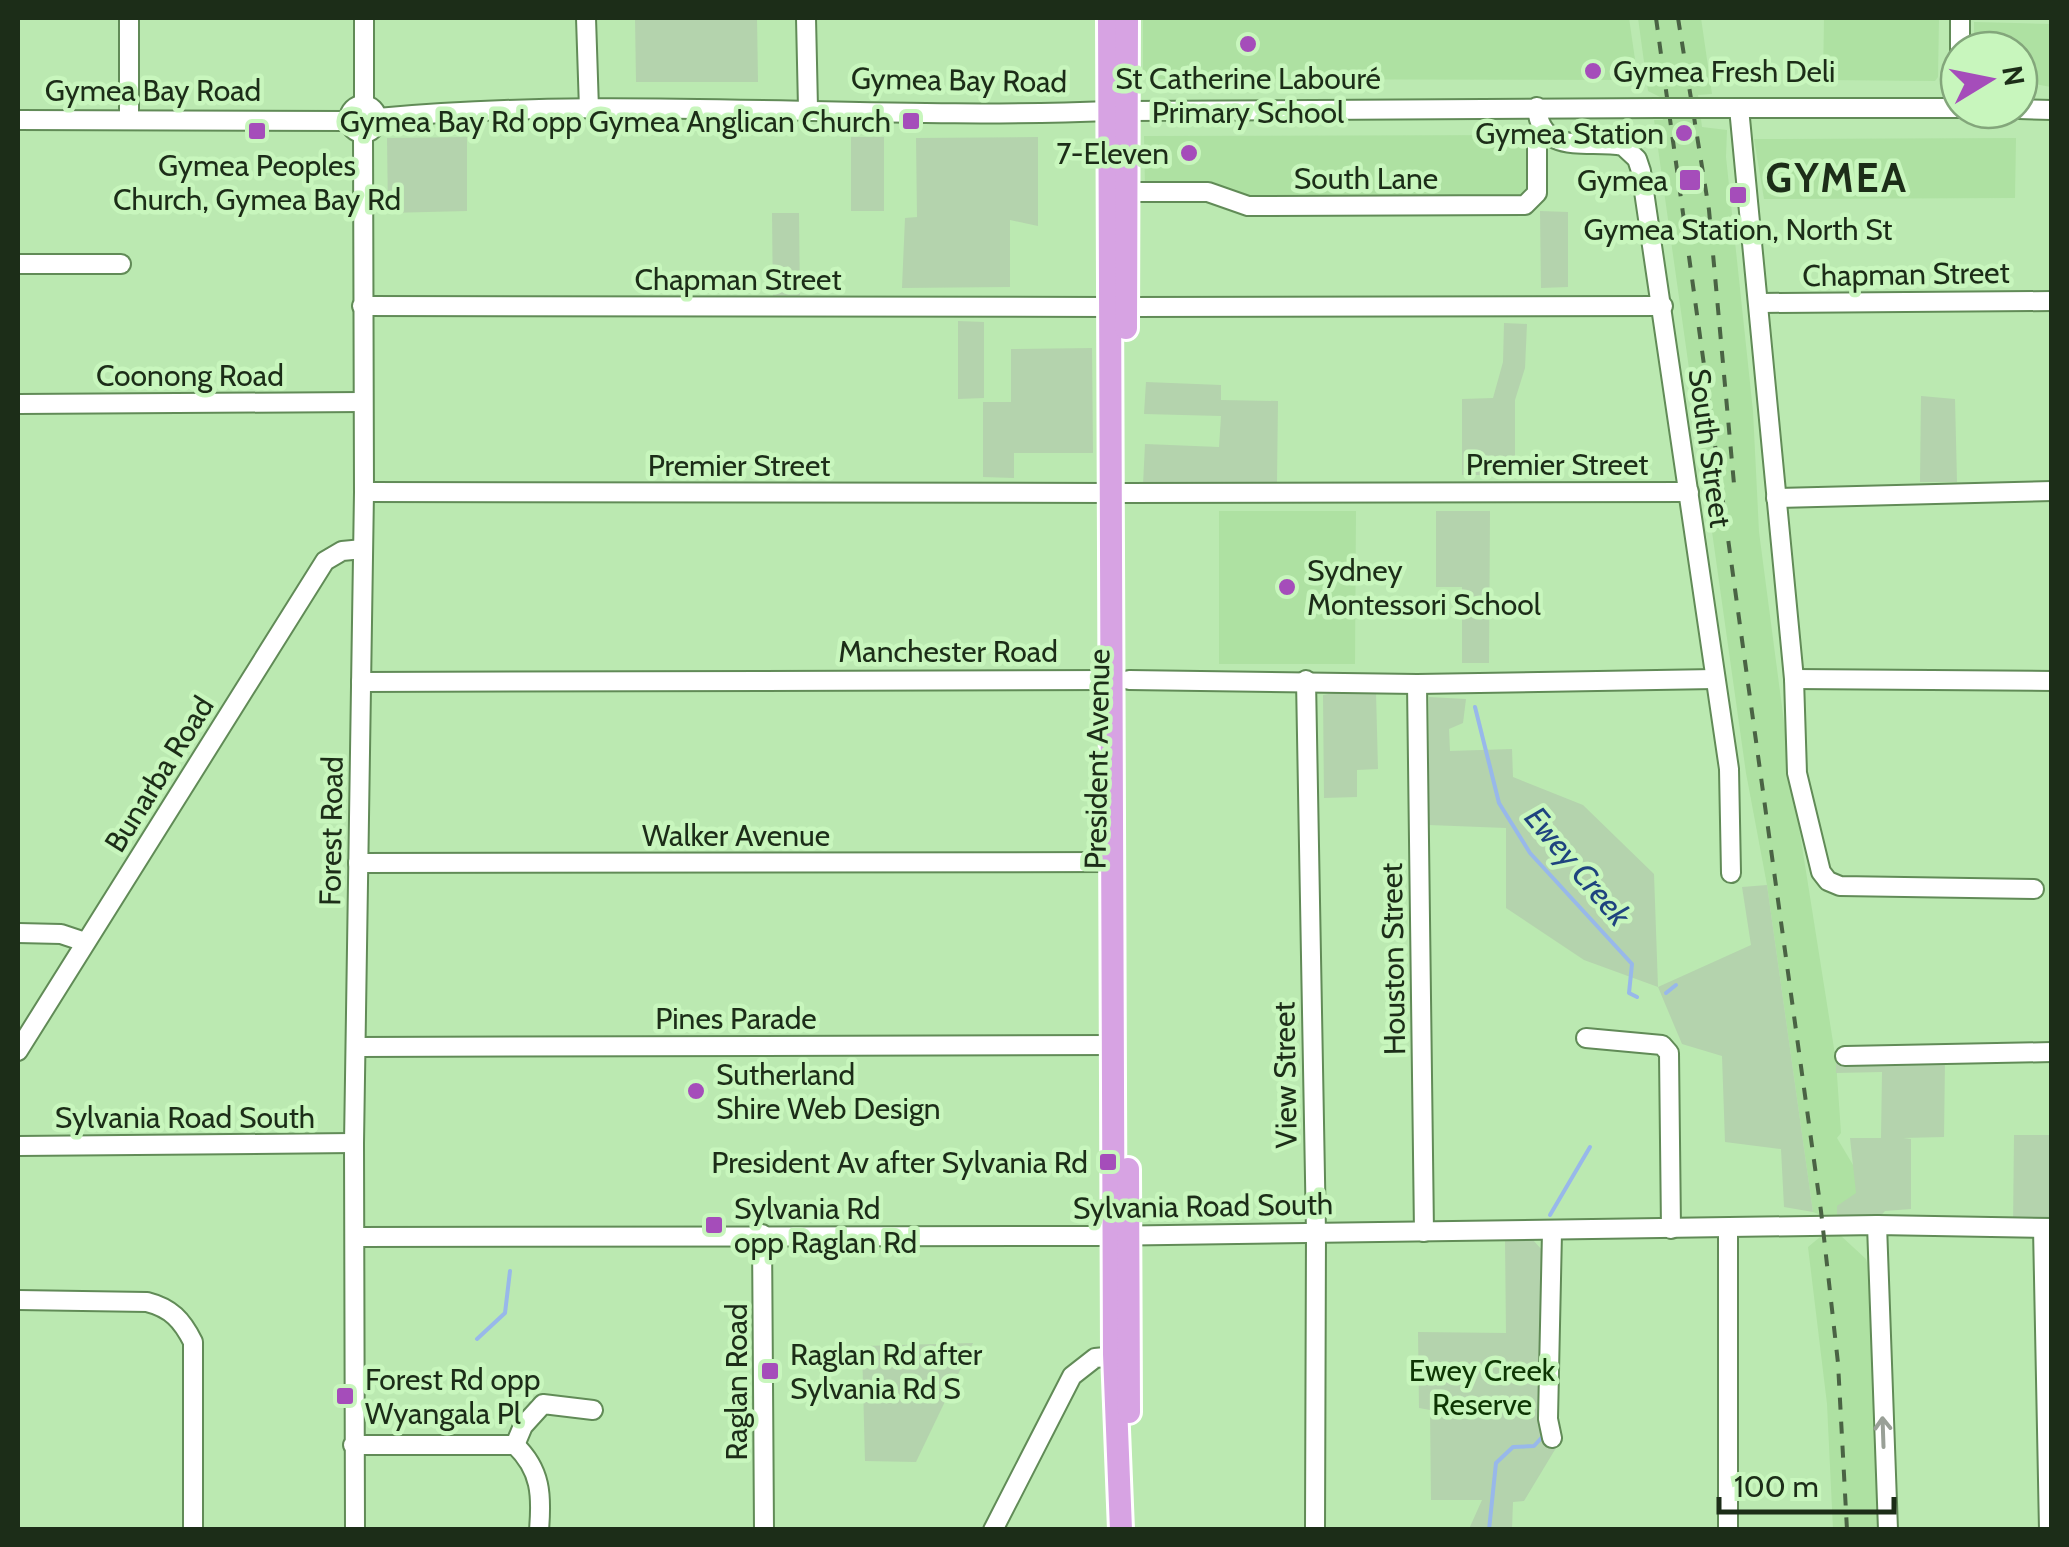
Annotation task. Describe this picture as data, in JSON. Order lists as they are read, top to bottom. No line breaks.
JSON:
{"streets":{"main road":["President Avenue"],"street":["Gymea Bay Road","South Lane","Chapman Street","Coonong Road","South Street","Premier Street","Manchester Road","Bunarba Road","Forest Road","Walker Avenue","Houston Street","Pines Parade","View Street","Sylvania Road South","Raglan Road"]},"crossings":[["Gymea Bay Road","President Avenue"],["Gymea Bay Road","Forest Road"],["South Lane","South Street"],["South Lane","President Avenue"],["Chapman Street","South Street"],["Chapman Street","President Avenue"],["Chapman Street","Forest Road"],["Coonong Road","Forest Road"],["South Street","Premier Street"],["South Street","Manchester Road"],["Premier Street","President Avenue"],["Premier Street","Forest Road"],["Manchester Road","President Avenue"],["Manchester Road","Forest Road"],["Manchester Road","Houston Street"],["Manchester Road","View Street"],["President Avenue","Walker Avenue"],["President Avenue","Pines Parade"],["President Avenue","Sylvania Road South"],["Bunarba Road","Forest Road"],["Forest Road","Walker Avenue"],["Forest Road","Pines Parade"],["Forest Road","Sylvania Road South"],["Houston Street","Sylvania Road South"],["View Street","Sylvania Road South"],["Sylvania Road South","Raglan Road"]],"districts":["GYMEA"],"water":["Ewey Creek"],"parks":["Ewey Creek Reserve"],"places":{"other":["St Catherine Labouré Primary School","Gymea Fresh Deli","Gymea Station","7-Eleven","Sydney Montessori School","Sutherland Shire Web Design"],"transit":["Gymea Bay Rd opp Gymea Anglican Church","Gymea Peoples Church, Gymea Bay Rd","Gymea","Gymea Station, North St","President Av after Sylvania Rd","Sylvania Rd opp Raglan Rd","Raglan Rd after Sylvania Rd S","Forest Rd opp Wyangala Pl"]},"scale_bar":"100 m","north":"right"}
